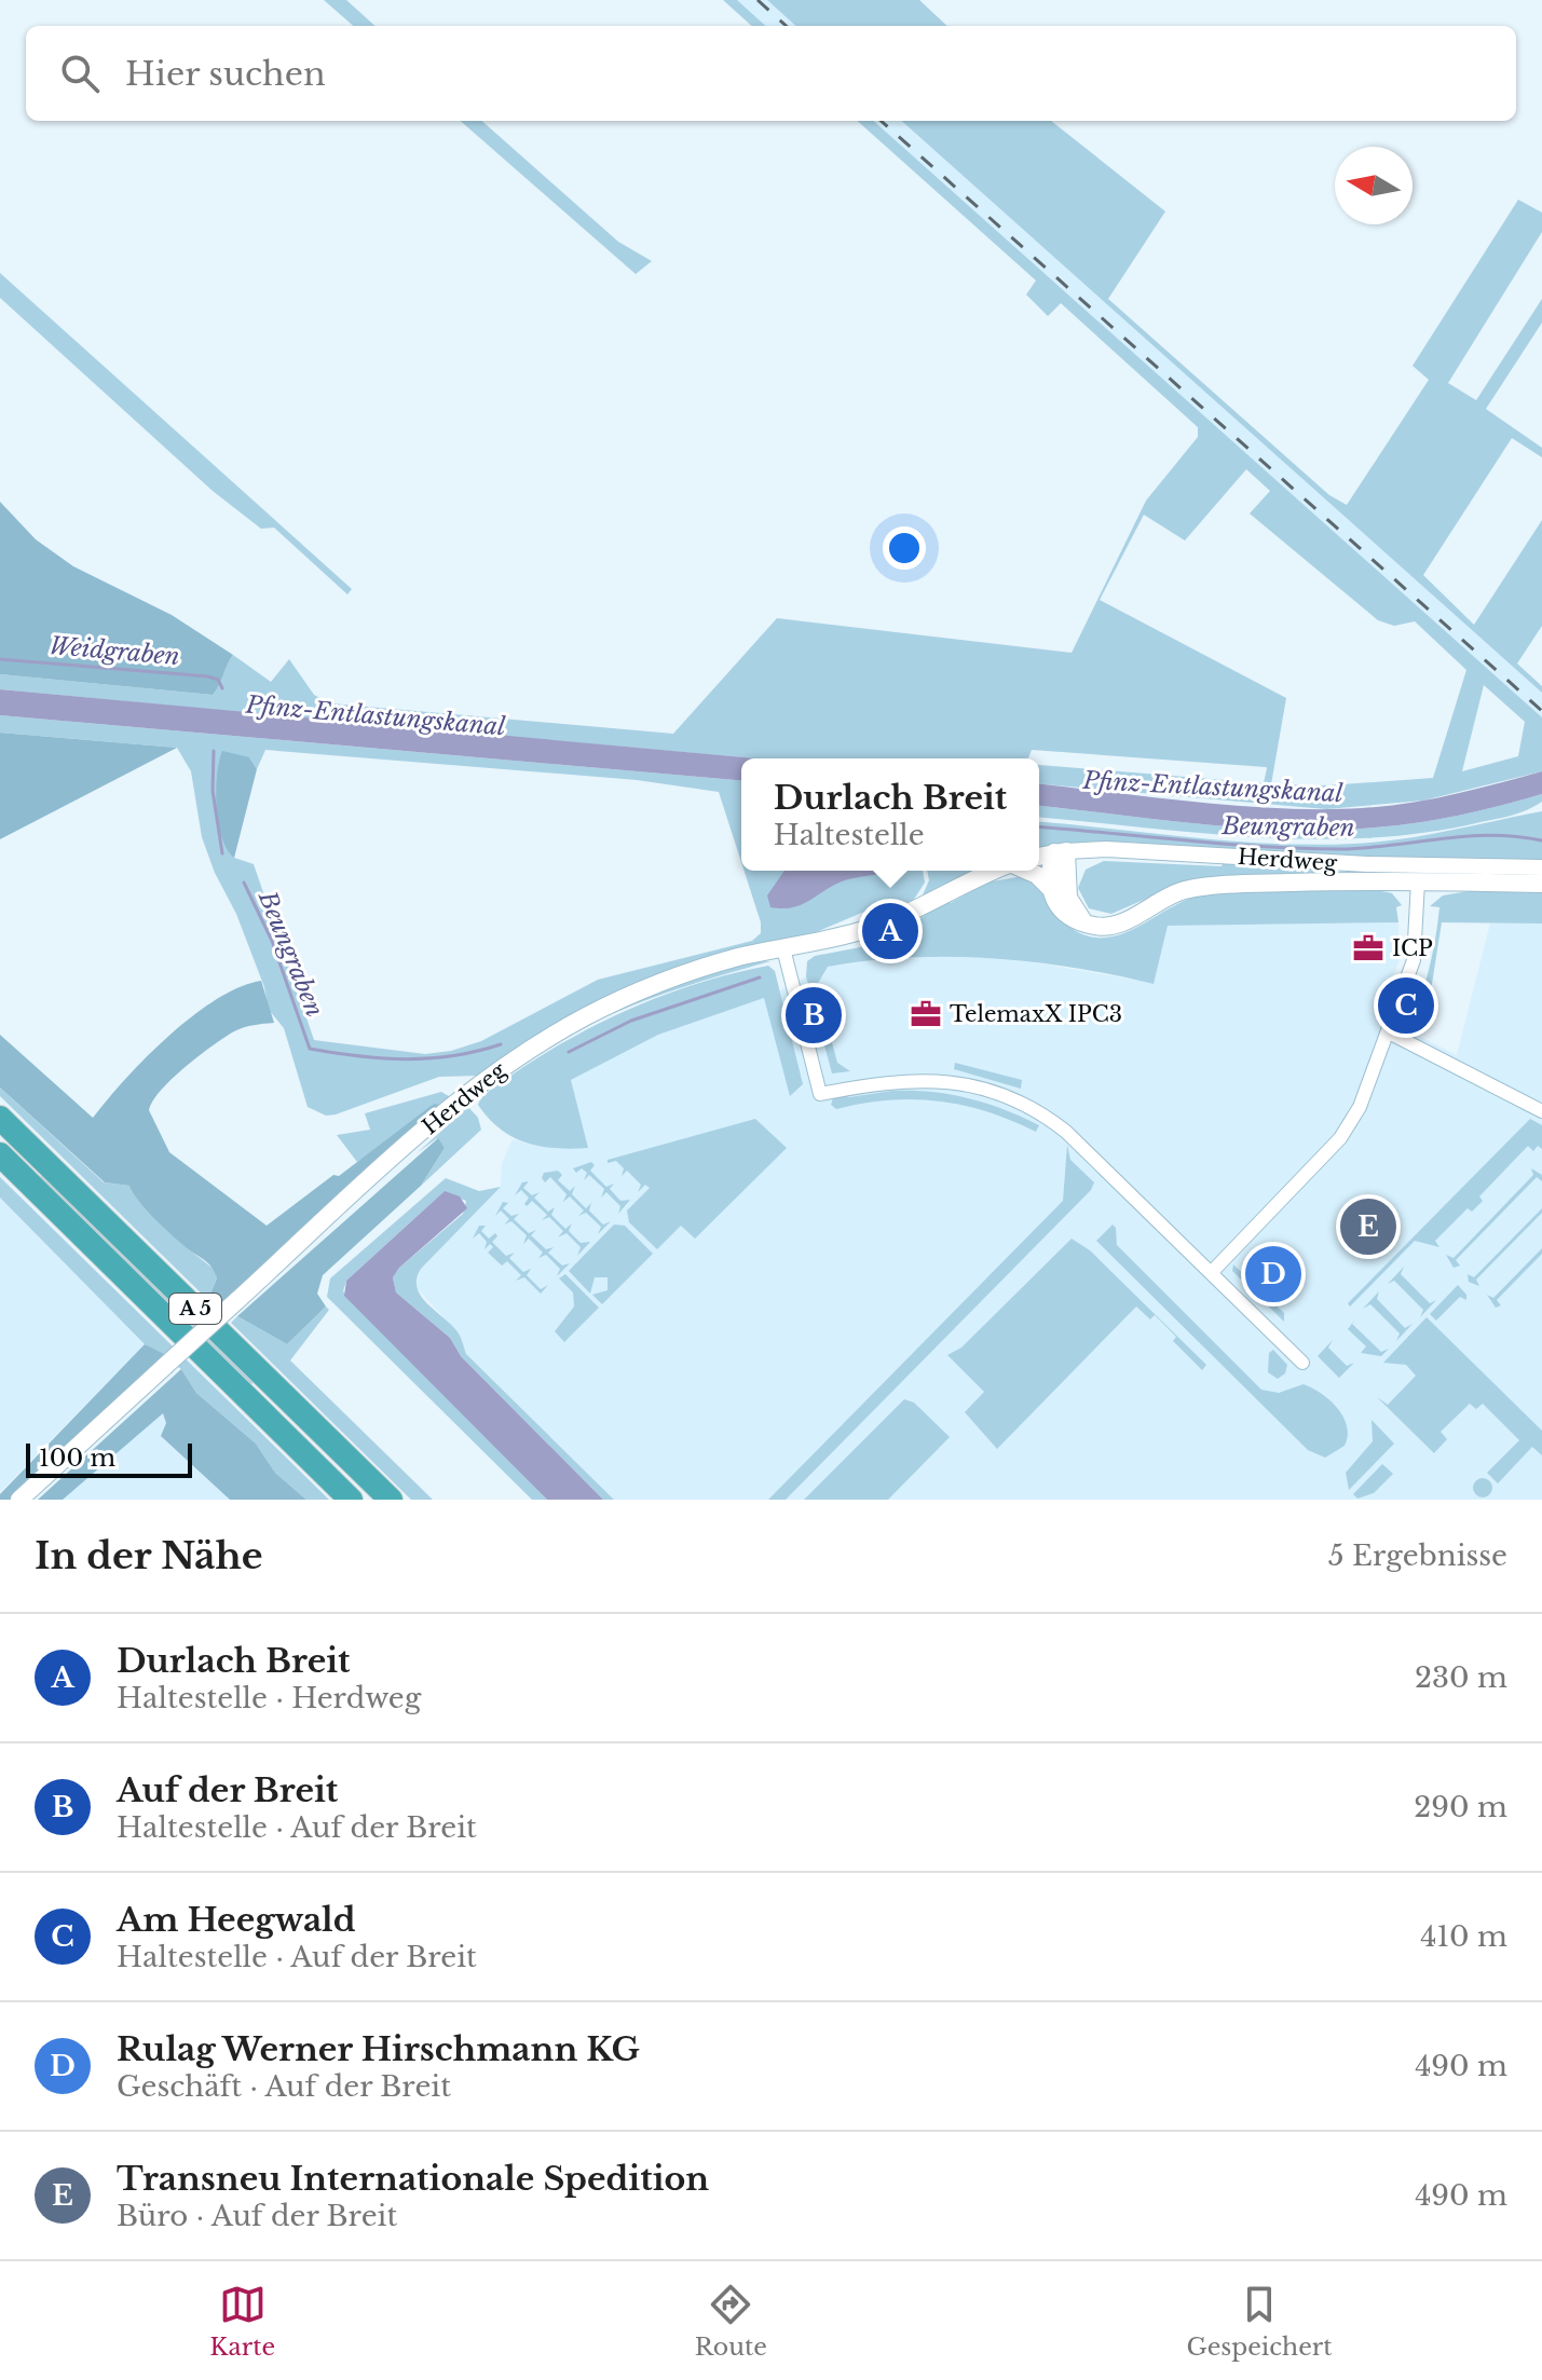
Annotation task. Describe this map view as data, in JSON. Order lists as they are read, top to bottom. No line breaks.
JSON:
{"streets":{"highway":["A 5"],"main road":["Herdweg"]},"water":["Weidgraben","Pfinz-Entlastungskanal","Beungraben"],"places":{"office":["ICP","TelemaxX IPC3"]},"scale_bar":"100 m","north":"left","page":{"search":"Hier suchen","popup":["Durlach Breit","Haltestelle"],"pins":["A","C","B","E","D"],"scale":"100 m","heading":["In der Nähe","5 Ergebnisse"],"list":[{"mark":"A","name":"Durlach Breit","note":"Haltestelle · Herdweg","value":"230 m"},{"mark":"B","name":"Auf der Breit","note":"Haltestelle · Auf der Breit","value":"290 m"},{"mark":"C","name":"Am Heegwald","note":"Haltestelle · Auf der Breit","value":"410 m"},{"mark":"D","name":"Rulag Werner Hirschmann KG","note":"Geschäft · Auf der Breit","value":"490 m"},{"mark":"E","name":"Transneu Internationale Spedition","note":"Büro · Auf der Breit","value":"490 m"}],"nav":["Karte","Route","Gespeichert"]}}
